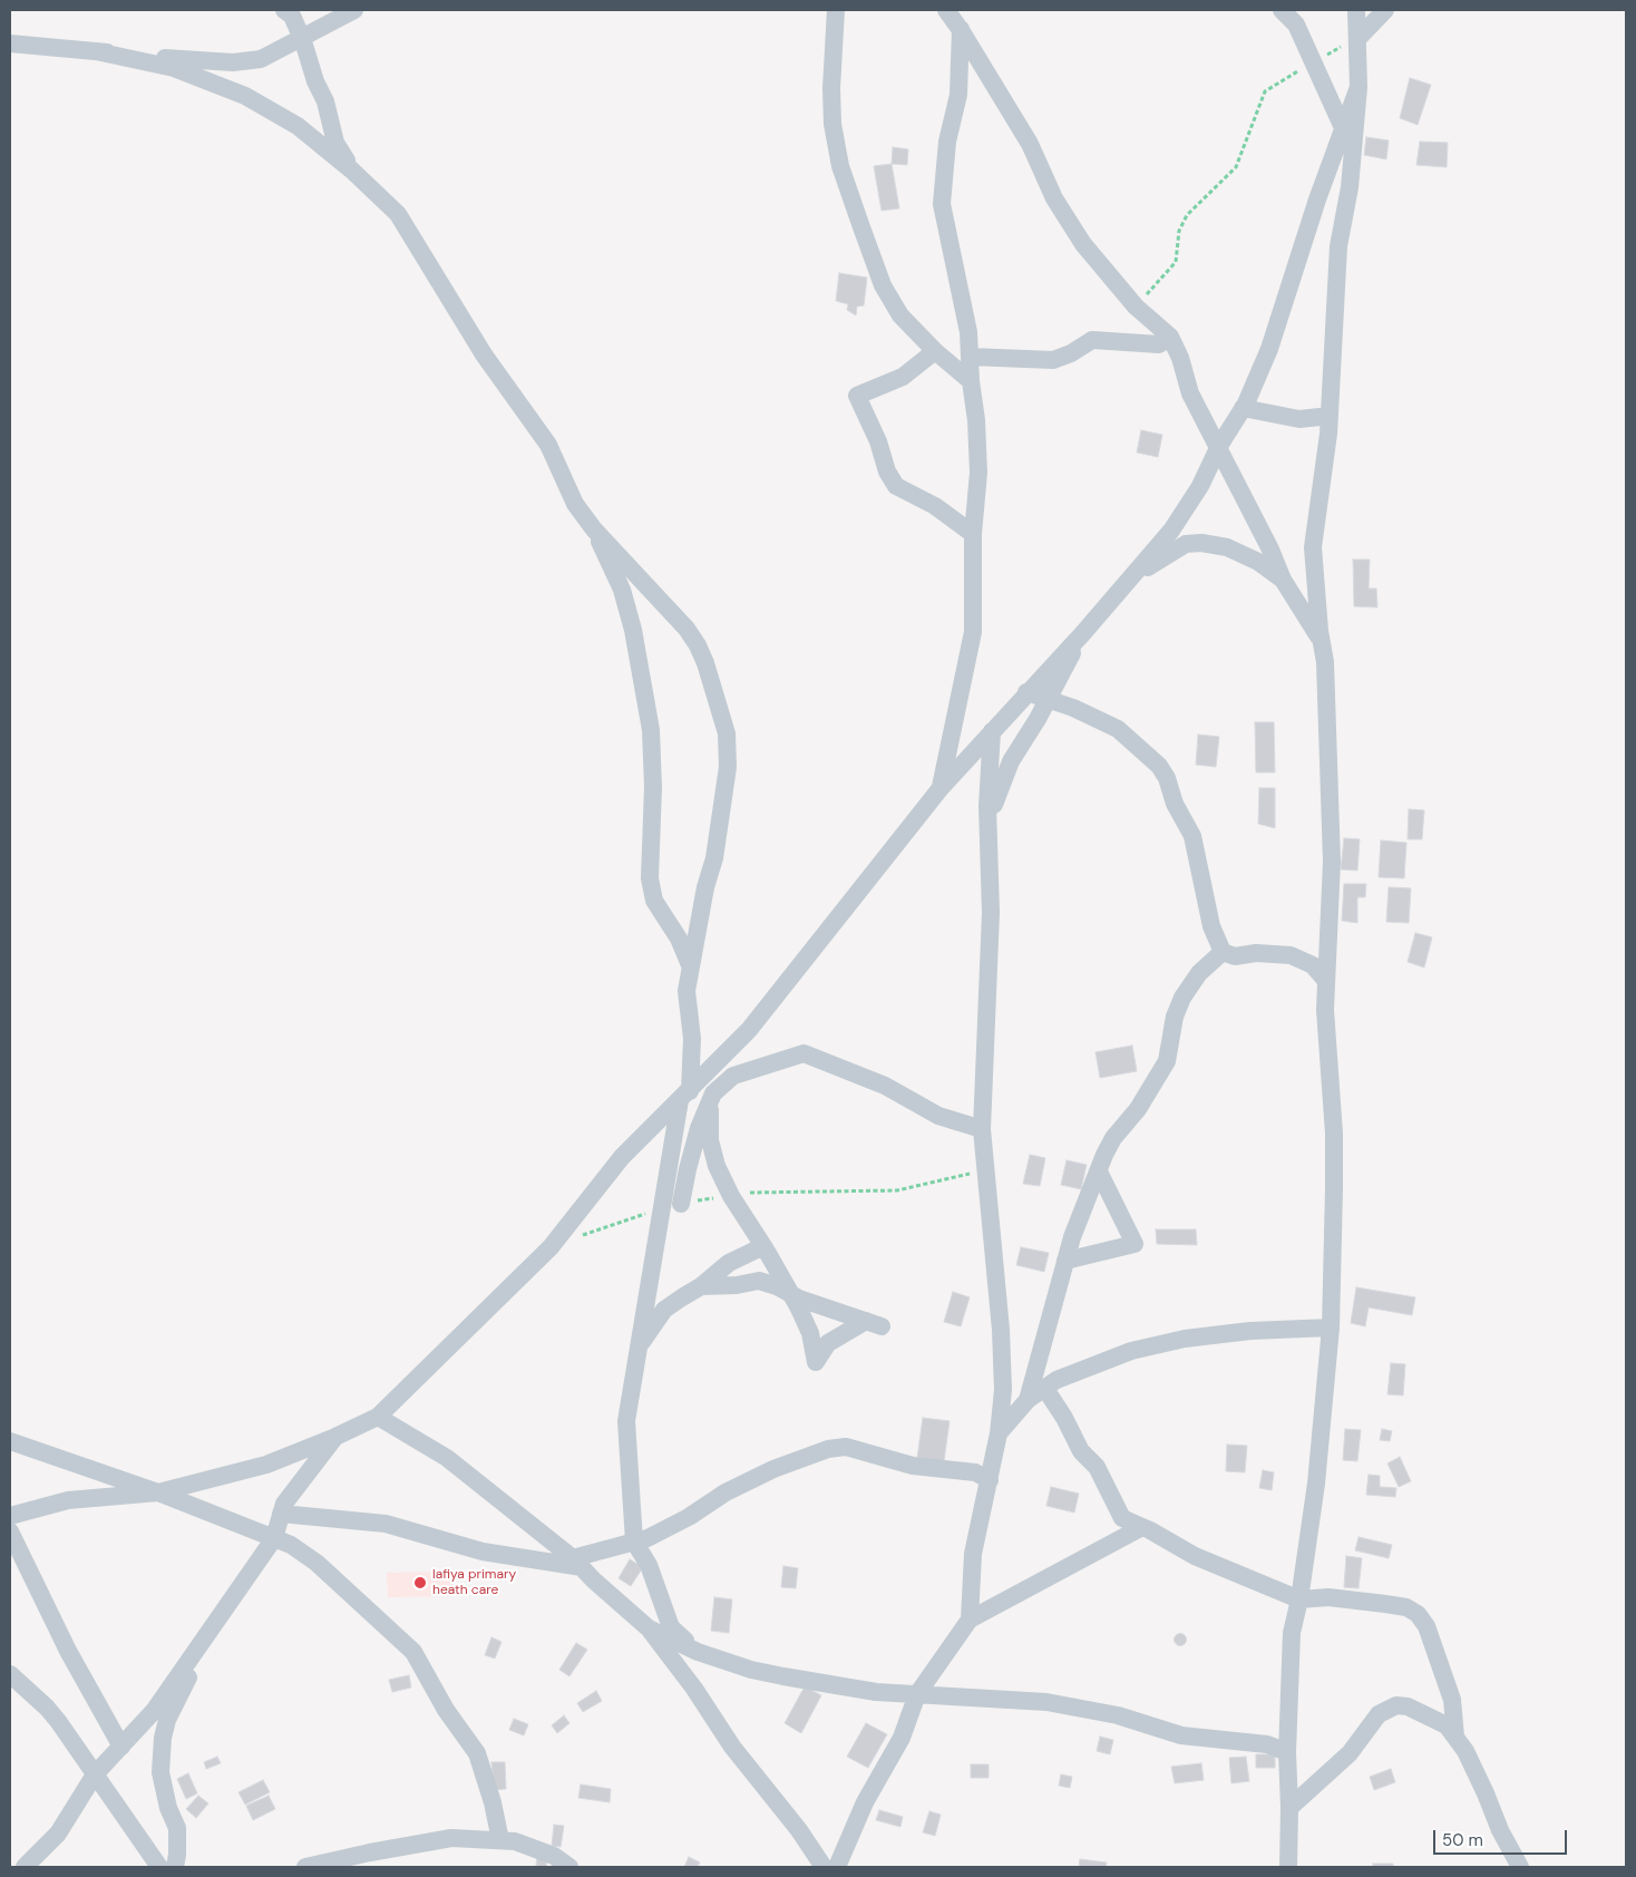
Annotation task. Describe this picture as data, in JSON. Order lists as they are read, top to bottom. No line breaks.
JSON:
{"places":["lafiya primary heath care"],"scale_bar":"50 m"}
